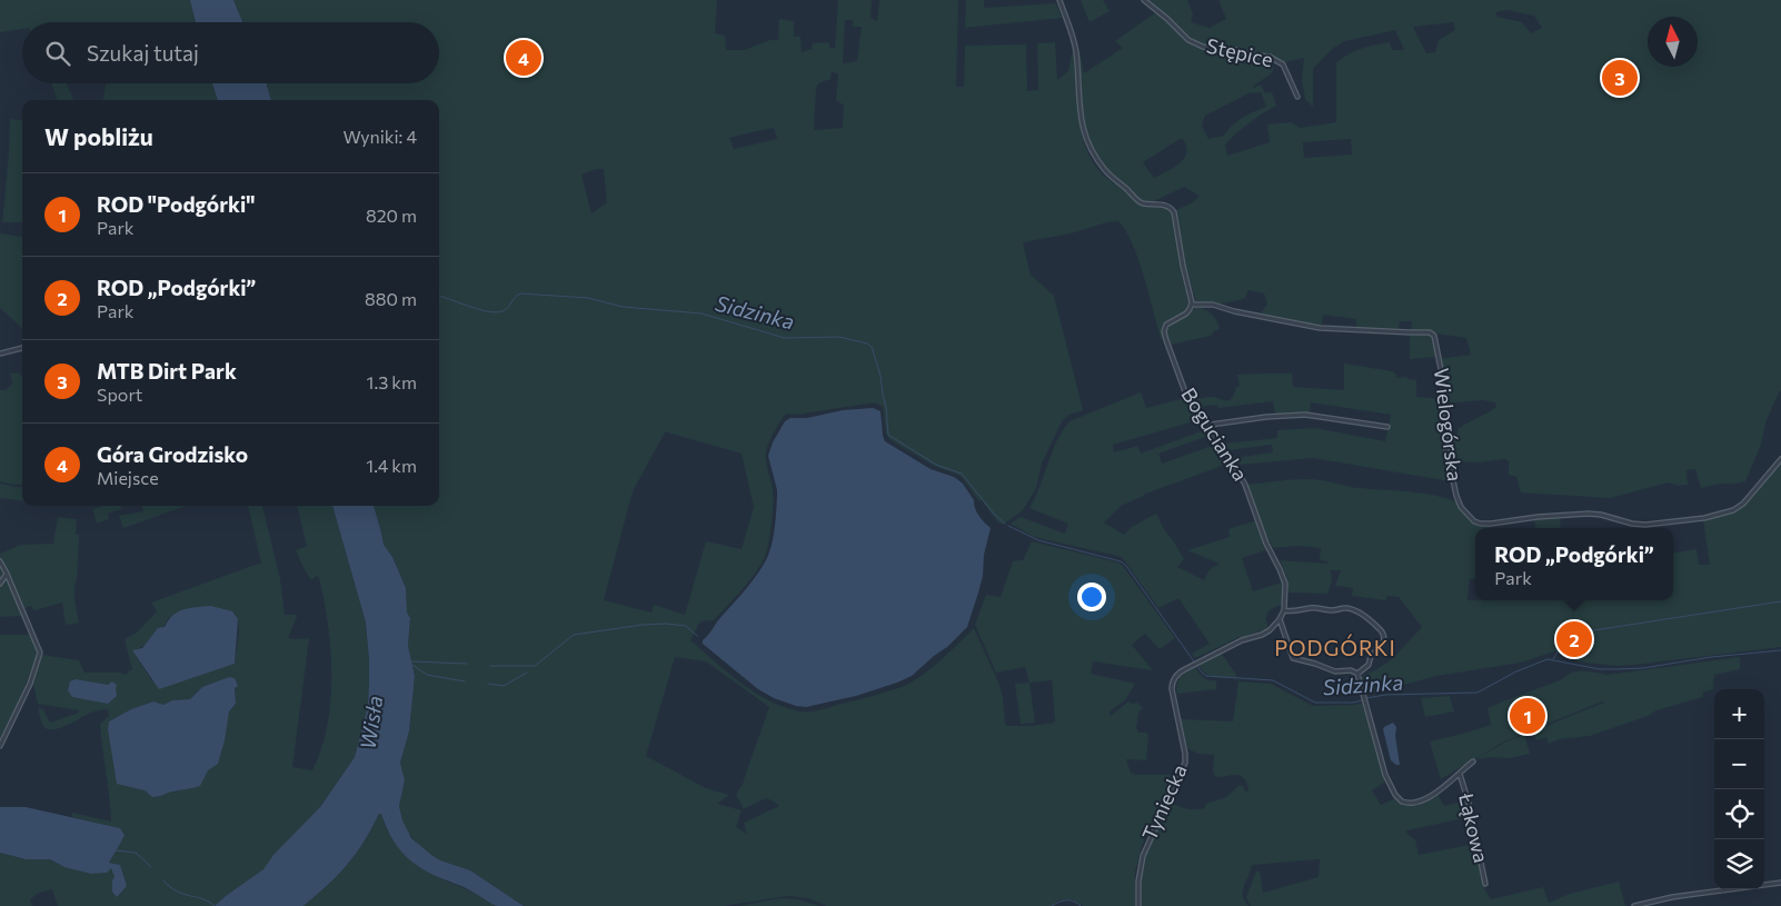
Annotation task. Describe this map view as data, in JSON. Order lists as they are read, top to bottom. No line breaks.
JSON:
{"streets":{"street":["Stępice","Wielogórska","Bogucianka","Tyniecka","Łąkowa"]},"crossings":[["Wielogórska","Bogucianka"],["Bogucianka","Tyniecka"]],"districts":["PODGÓRKI"],"water":["Sidzinka","Wisła"],"north":"top","page":{"search":"Szukaj tutaj","pins":["4","3","2","1"],"heading":["W pobliżu","Wyniki: 4"],"list":[{"mark":"1","name":"ROD \"Podgórki\"","note":"Park","value":"820 m"},{"mark":"2","name":"ROD „Podgórki”","note":"Park","value":"880 m"},{"mark":"3","name":"MTB Dirt Park","note":"Sport","value":"1.3 km"},{"mark":"4","name":"Góra Grodzisko","note":"Miejsce","value":"1.4 km"}],"popup":["ROD „Podgórki”","Park"],"map_buttons":["+","−"]}}
